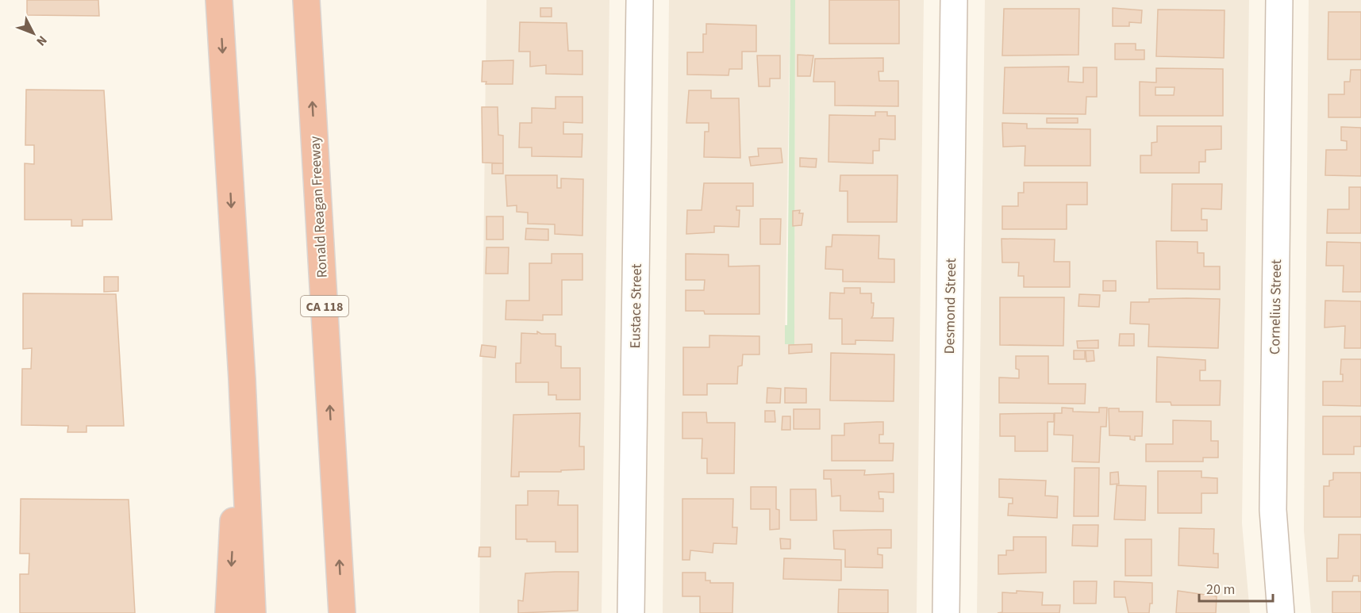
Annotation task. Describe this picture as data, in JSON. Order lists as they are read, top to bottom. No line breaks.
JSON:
{"streets":{"highway":["Ronald Reagan Freeway","CA 118"],"street":["Eustace Street","Desmond Street","Cornelius Street"]},"scale_bar":"20 m","north":"bottom right"}
